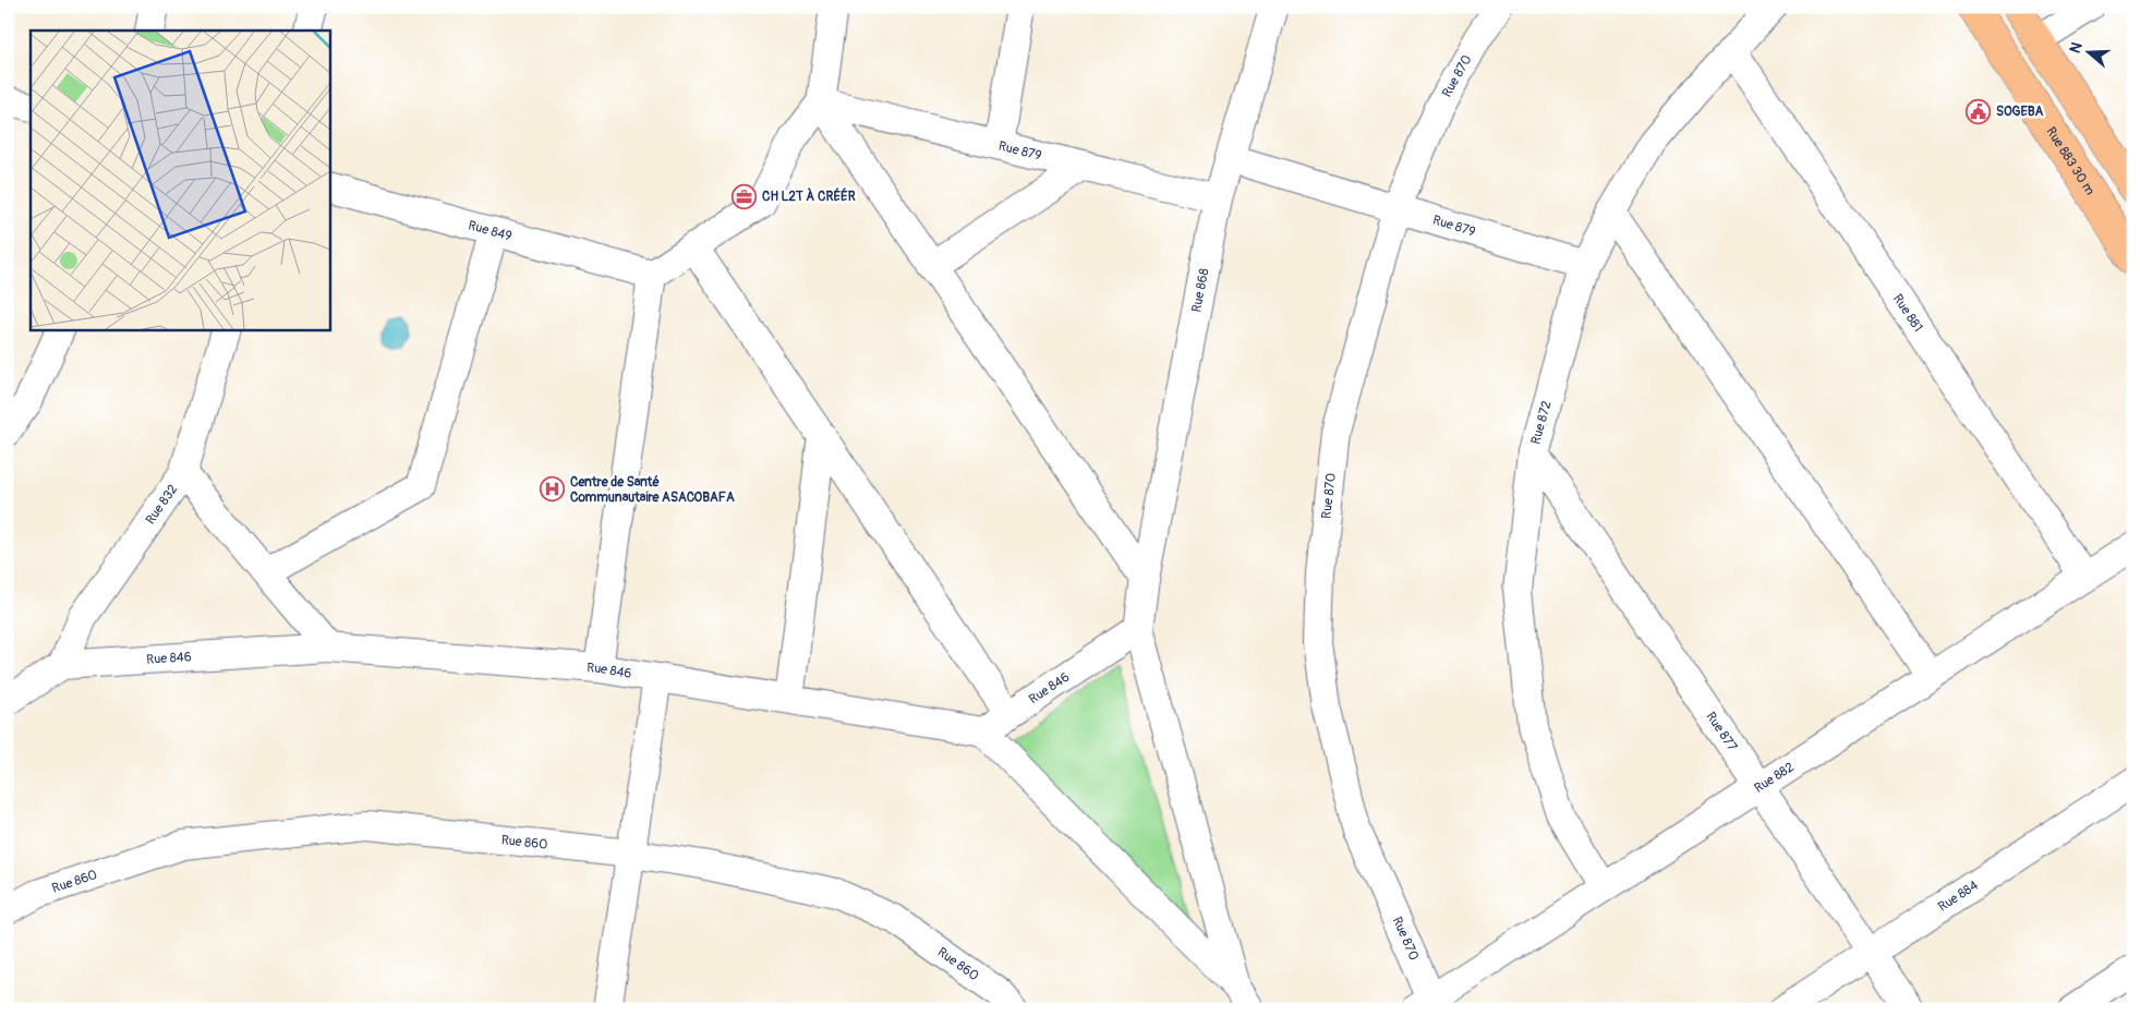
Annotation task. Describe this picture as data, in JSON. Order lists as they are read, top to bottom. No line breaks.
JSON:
{"streets":{"main road":["Rue 883 30 m"],"street":["Rue 870","Rue 879","Rue 849","Rue 868","Rue 881","Rue 872","Rue 832","Rue 846","Rue 877","Rue 882","Rue 860","Rue 884"]},"crossings":[["Rue 870","Rue 879"],["Rue 870","Rue 882"],["Rue 879","Rue 868"],["Rue 879","Rue 872"],["Rue 881","Rue 872"],["Rue 881","Rue 882"],["Rue 872","Rue 877"],["Rue 872","Rue 882"],["Rue 832","Rue 846"],["Rue 877","Rue 882"],["Rue 877","Rue 884"]],"places":{"public building":["SOGEBA"],"office":["CH L2T À CRÉÉR"],"hospital":["Centre de Santé Communautaire ASACOBAFA"]},"north":"left"}
